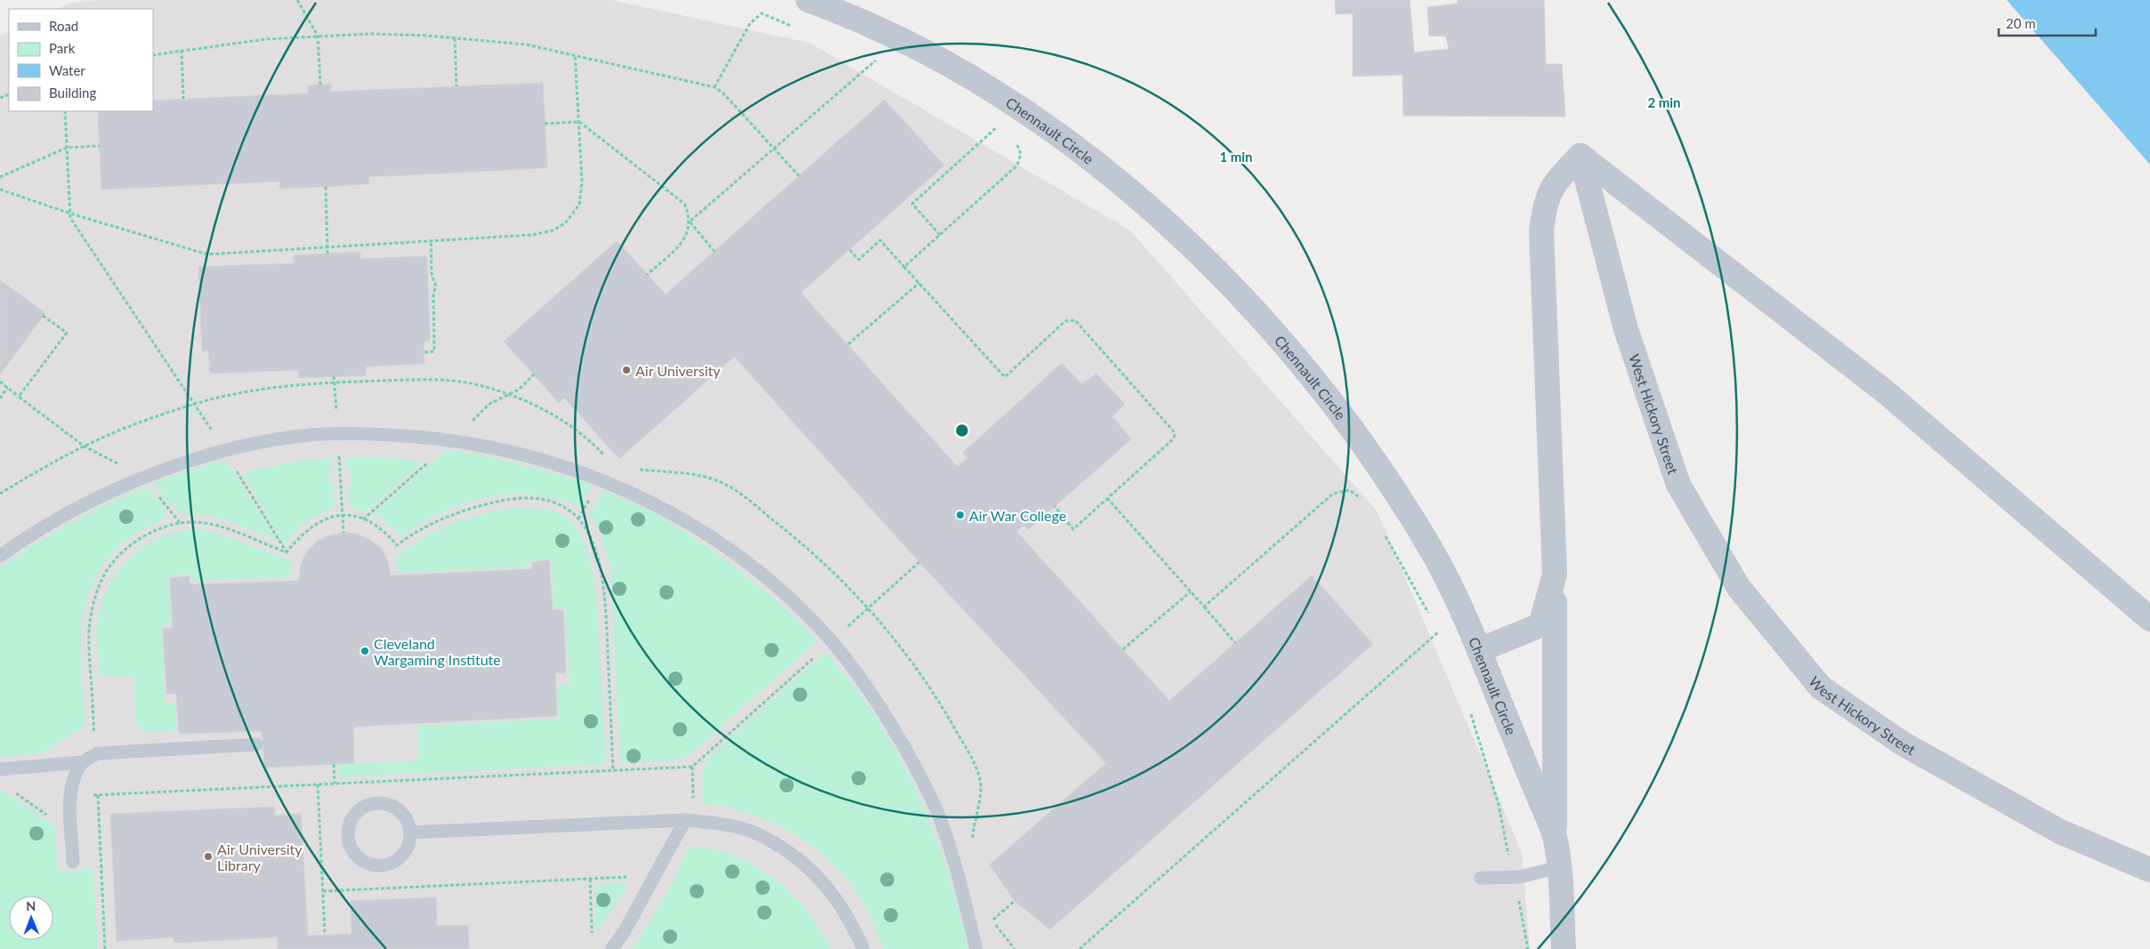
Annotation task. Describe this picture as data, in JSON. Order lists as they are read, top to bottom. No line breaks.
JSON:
{"streets":{"street":["Chennault Circle","West Hickory Street"]},"places":["Air University","Air War College","Cleveland Wargaming Institute","Air University Library"],"legend":["Road","Park","Water","Building"],"scale_bar":"20 m","north":"top","rings":["2 min","1 min"]}
